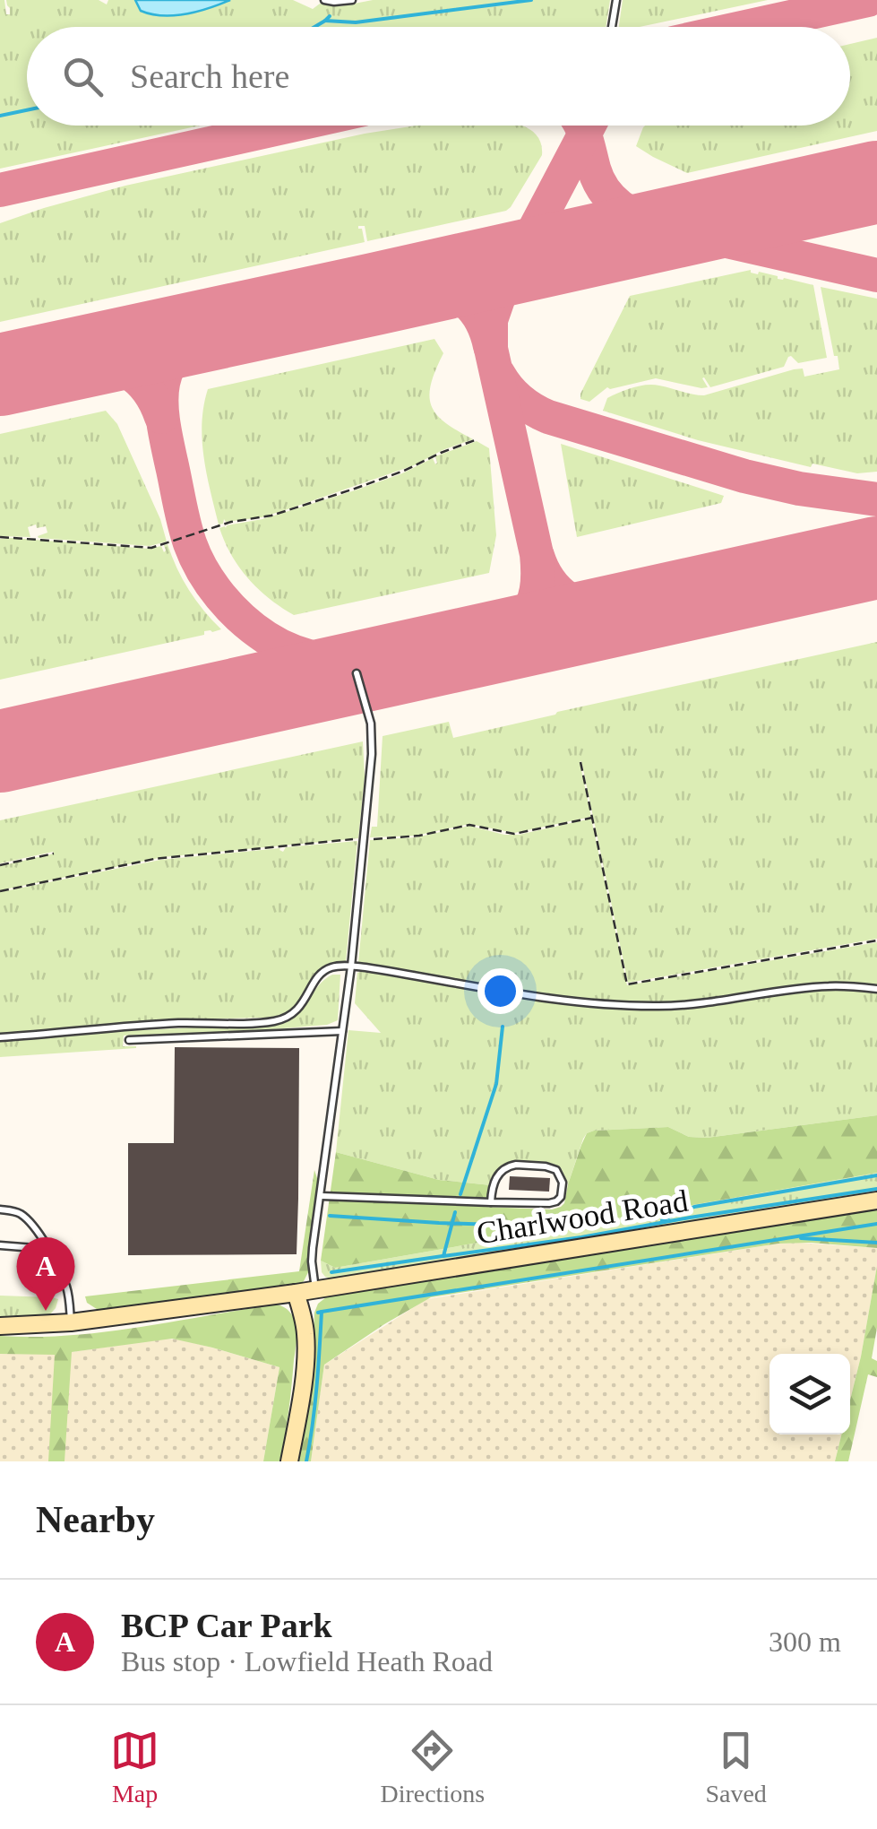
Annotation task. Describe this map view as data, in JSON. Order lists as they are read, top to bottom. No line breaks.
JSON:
{"streets":{"street":["Charlwood Road"]},"page":{"search":"Search here","pins":"A","heading":"Nearby","list":[{"mark":"A","name":"BCP Car Park","note":"Bus stop · Lowfield Heath Road","value":"300 m"}],"nav":["Map","Directions","Saved"]}}
